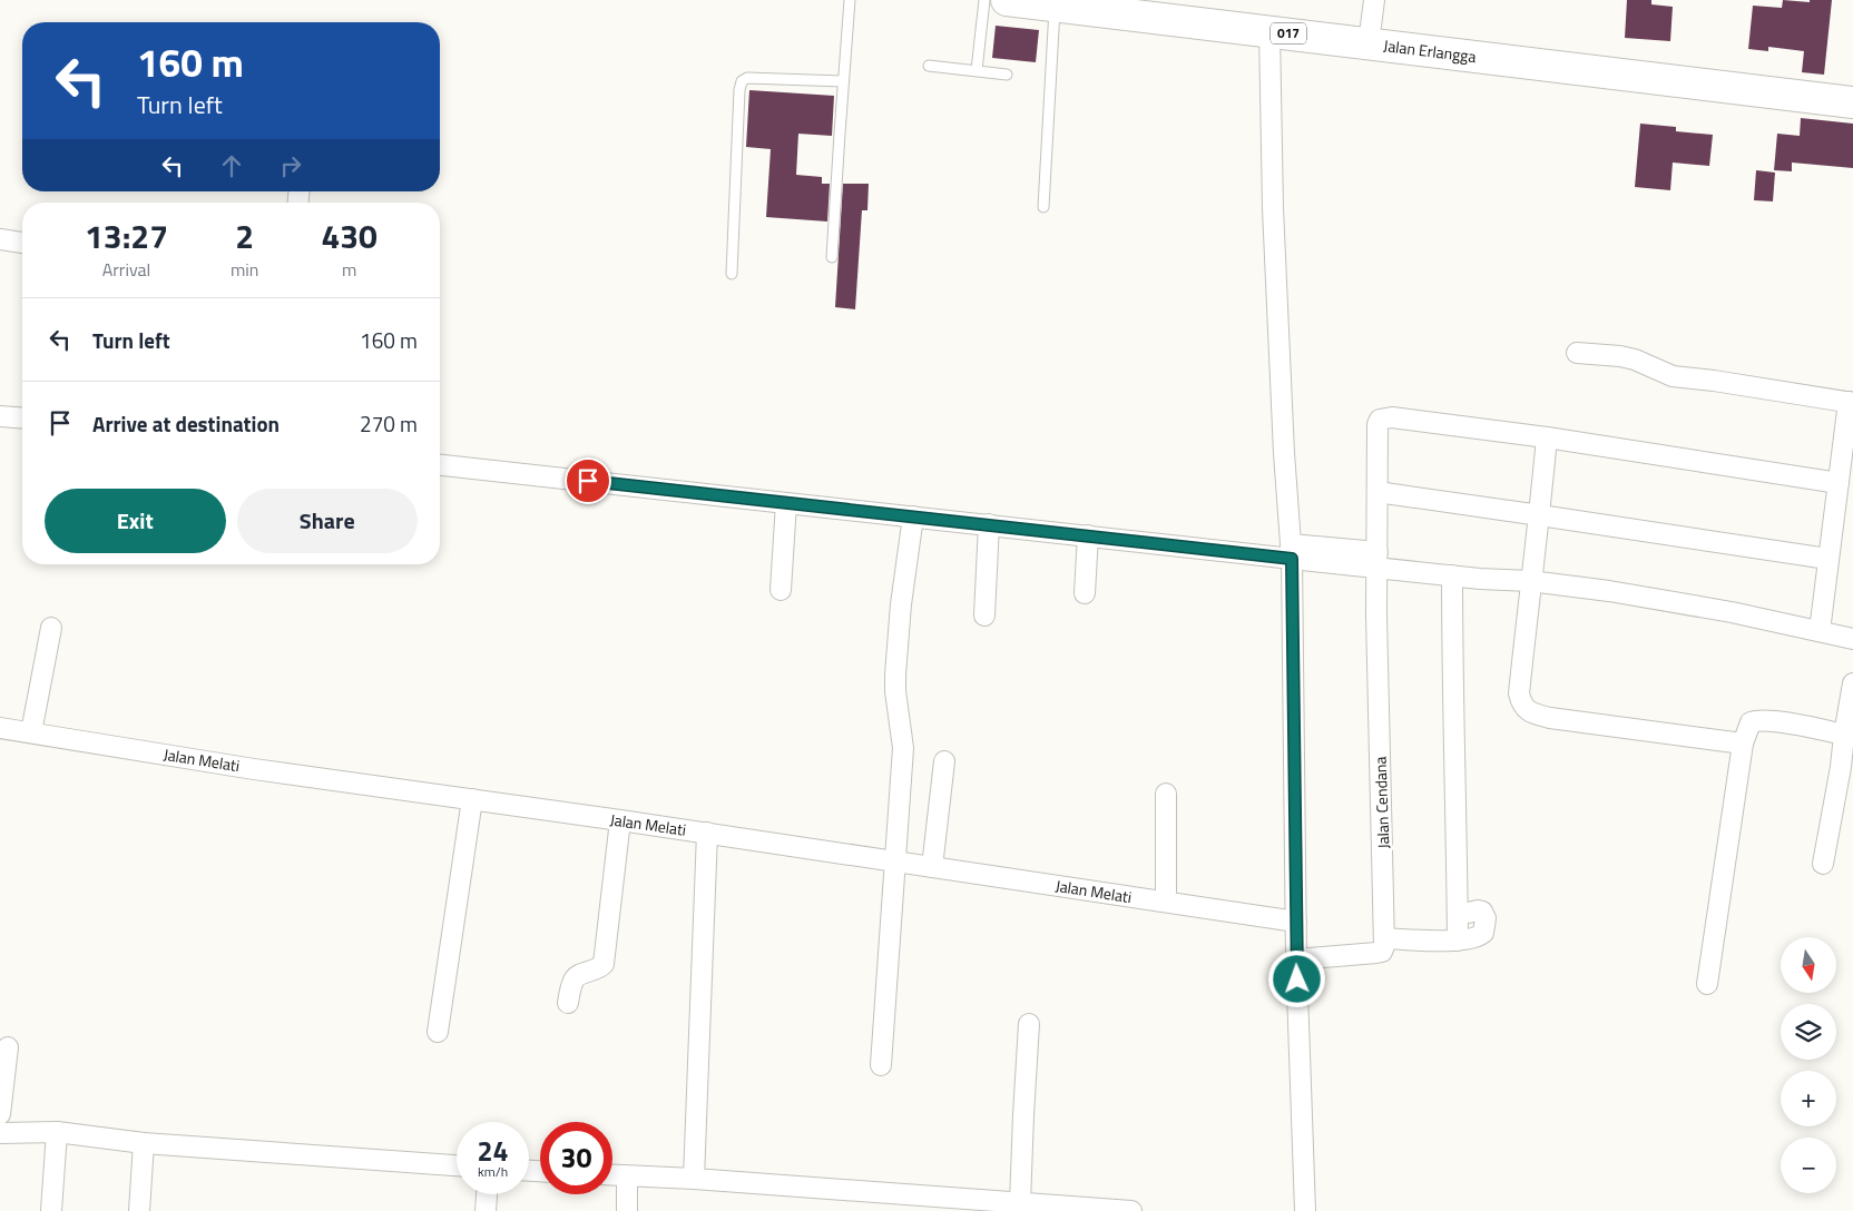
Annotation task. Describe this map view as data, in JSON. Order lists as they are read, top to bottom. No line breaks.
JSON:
{"streets":{"main road":["017","Jalan Erlangga"],"street":["Jalan Melati","Jalan Cendana"]},"north":"bottom","page":{"turn":["160 m","Turn left"],"eta":["13:27","Arrival","2","min","430","m"],"list":[{"name":"Turn left","value":"160 m"},{"name":"Arrive at destination","value":"270 m"}],"buttons":["Exit","Share"],"map_buttons":["+","−"],"speed":"24 km/h","limit":"30"}}
